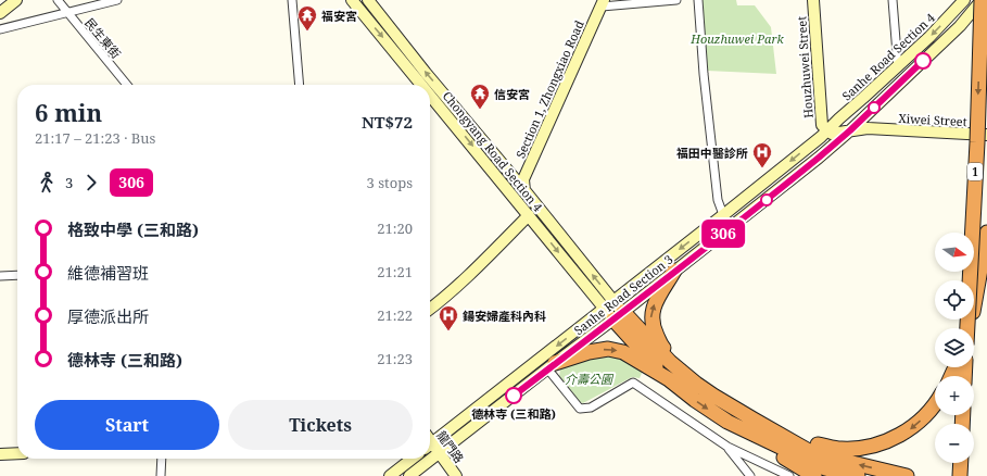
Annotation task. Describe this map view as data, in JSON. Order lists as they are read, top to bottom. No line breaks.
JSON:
{"streets":{"highway":["1"],"main road":["Sanhe Road Section 4","Houzhuwei Street","Section 1, Zhongxiao Road","Xiwei Street","Chongyang Road Section 4","Sanhe Road Section 3","龍門路"],"street":["民生東街"]},"crossings":[["Sanhe Road Section 4","Houzhuwei Street"],["Sanhe Road Section 4","Xiwei Street"],["Sanhe Road Section 4","Sanhe Road Section 3"],["Houzhuwei Street","Xiwei Street"],["Houzhuwei Street","Sanhe Road Section 3"],["Section 1, Zhongxiao Road","Chongyang Road Section 4"],["Xiwei Street","Sanhe Road Section 3"],["Chongyang Road Section 4","Sanhe Road Section 3"],["Sanhe Road Section 3","龍門路"]],"parks":["Houzhuwei Park","介壽公園"],"places":{"temple":["福安宮","信安宮"],"hospital":["福田中醫診所","鍚安婦產科內科"],"other":["德林寺 (三和路)"]},"lines":["bus line 306"],"north":"right","page":{"on_map":"306","heading":["6 min","21:17 – 21:23 · Bus","NT$72"],"legs":["3","306","3 stops"],"list":[{"name":"格致中學 (三和路)","value":"21:20"},{"name":"維德補習班","value":"21:21"},{"name":"厚德派出所","value":"21:22"},{"name":"德林寺 (三和路)","value":"21:23"}],"map_buttons":["+","−"],"buttons":["Start","Tickets"]}}
